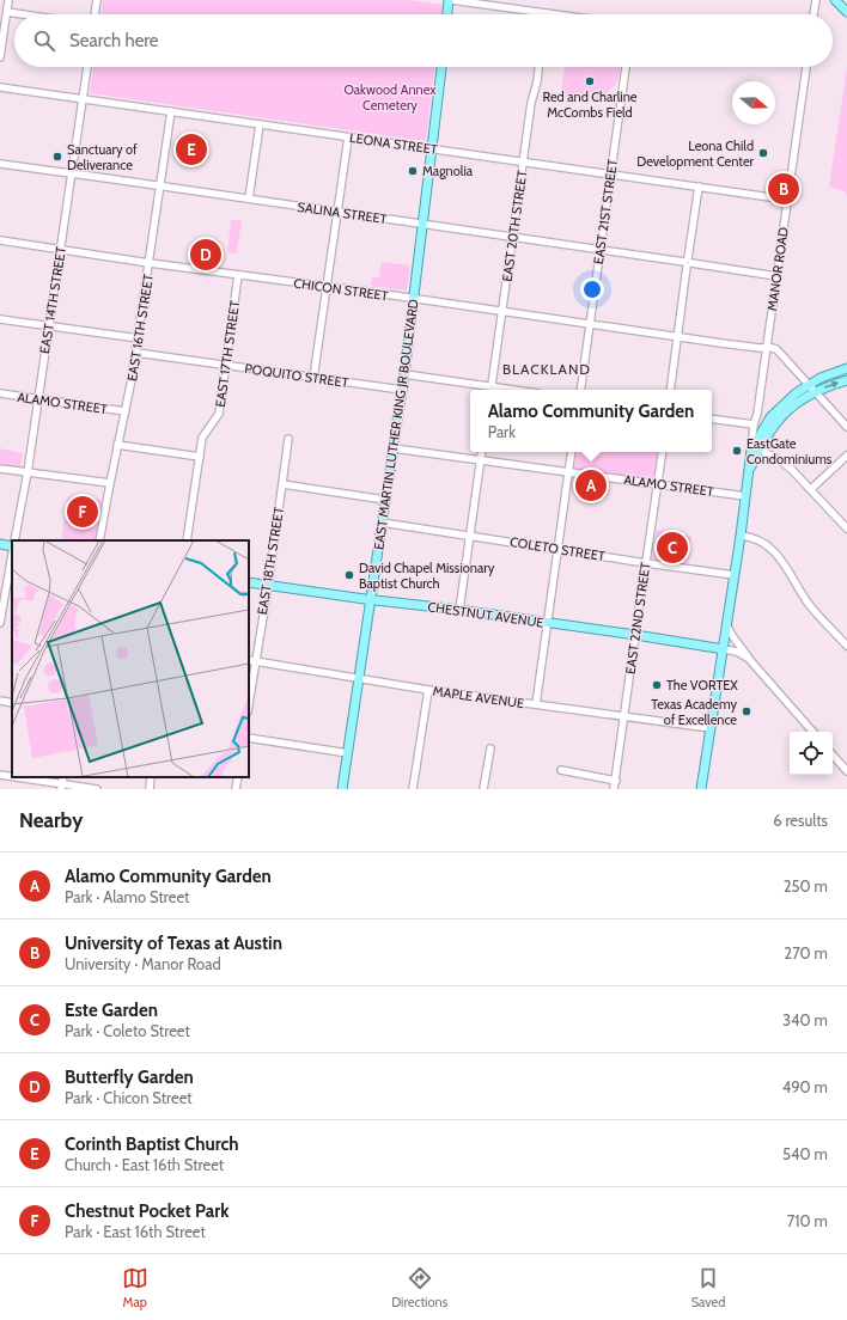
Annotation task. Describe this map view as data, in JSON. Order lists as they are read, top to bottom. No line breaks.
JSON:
{"streets":{"main road":["EAST MARTIN LUTHER KING JR BOULEVARD","CHESTNUT AVENUE"],"street":["LEONA STREET","EAST 21ST STREET","SALINA STREET","EAST 20TH STREET","MANOR ROAD","CHICON STREET","EAST 14TH STREET","EAST 16TH STREET","EAST 17TH STREET","POQUITO STREET","ALAMO STREET","COLETO STREET","EAST 18TH STREET","EAST 22ND STREET","MAPLE AVENUE"]},"crossings":[["LEONA STREET","EAST 21ST STREET"],["LEONA STREET","EAST 20TH STREET"],["LEONA STREET","MANOR ROAD"],["LEONA STREET","EAST 14TH STREET"],["LEONA STREET","EAST 16TH STREET"],["LEONA STREET","EAST MARTIN LUTHER KING JR BOULEVARD"],["EAST 21ST STREET","SALINA STREET"],["EAST 21ST STREET","CHICON STREET"],["SALINA STREET","EAST 20TH STREET"],["SALINA STREET","MANOR ROAD"],["SALINA STREET","EAST 14TH STREET"],["SALINA STREET","EAST 16TH STREET"],["SALINA STREET","EAST MARTIN LUTHER KING JR BOULEVARD"],["EAST 20TH STREET","CHICON STREET"],["MANOR ROAD","CHICON STREET"],["CHICON STREET","EAST 14TH STREET"],["CHICON STREET","EAST 16TH STREET"],["CHICON STREET","EAST 17TH STREET"],["CHICON STREET","EAST MARTIN LUTHER KING JR BOULEVARD"],["EAST 14TH STREET","ALAMO STREET"],["EAST 16TH STREET","POQUITO STREET"],["EAST 16TH STREET","ALAMO STREET"],["EAST 17TH STREET","POQUITO STREET"],["POQUITO STREET","EAST MARTIN LUTHER KING JR BOULEVARD"],["ALAMO STREET","EAST MARTIN LUTHER KING JR BOULEVARD"],["ALAMO STREET","EAST 22ND STREET"],["EAST MARTIN LUTHER KING JR BOULEVARD","COLETO STREET"],["EAST MARTIN LUTHER KING JR BOULEVARD","CHESTNUT AVENUE"],["EAST MARTIN LUTHER KING JR BOULEVARD","MAPLE AVENUE"],["COLETO STREET","EAST 22ND STREET"],["EAST 18TH STREET","CHESTNUT AVENUE"],["EAST 18TH STREET","MAPLE AVENUE"],["CHESTNUT AVENUE","EAST 22ND STREET"],["EAST 22ND STREET","MAPLE AVENUE"]],"districts":["BLACKLAND"],"parks":["Oakwood Annex Cemetery"],"places":["Red and Charline McCombs Field","Leona Child Development Center","Sanctuary of Deliverance","Magnolia","EastGate Condominiums","David Chapel Missionary Baptist Church","The VORTEX","Texas Academy of Excellence"],"north":"right","page":{"search":"Search here","pins":["E","B","D","A","F","C"],"popup":["Alamo Community Garden","Park"],"heading":["Nearby","6 results"],"list":[{"mark":"A","name":"Alamo Community Garden","note":"Park · Alamo Street","value":"250 m"},{"mark":"B","name":"University of Texas at Austin","note":"University · Manor Road","value":"270 m"},{"mark":"C","name":"Este Garden","note":"Park · Coleto Street","value":"340 m"},{"mark":"D","name":"Butterfly Garden","note":"Park · Chicon Street","value":"490 m"},{"mark":"E","name":"Corinth Baptist Church","note":"Church · East 16th Street","value":"540 m"},{"mark":"F","name":"Chestnut Pocket Park","note":"Park · East 16th Street","value":"710 m"}],"nav":["Map","Directions","Saved"]}}
